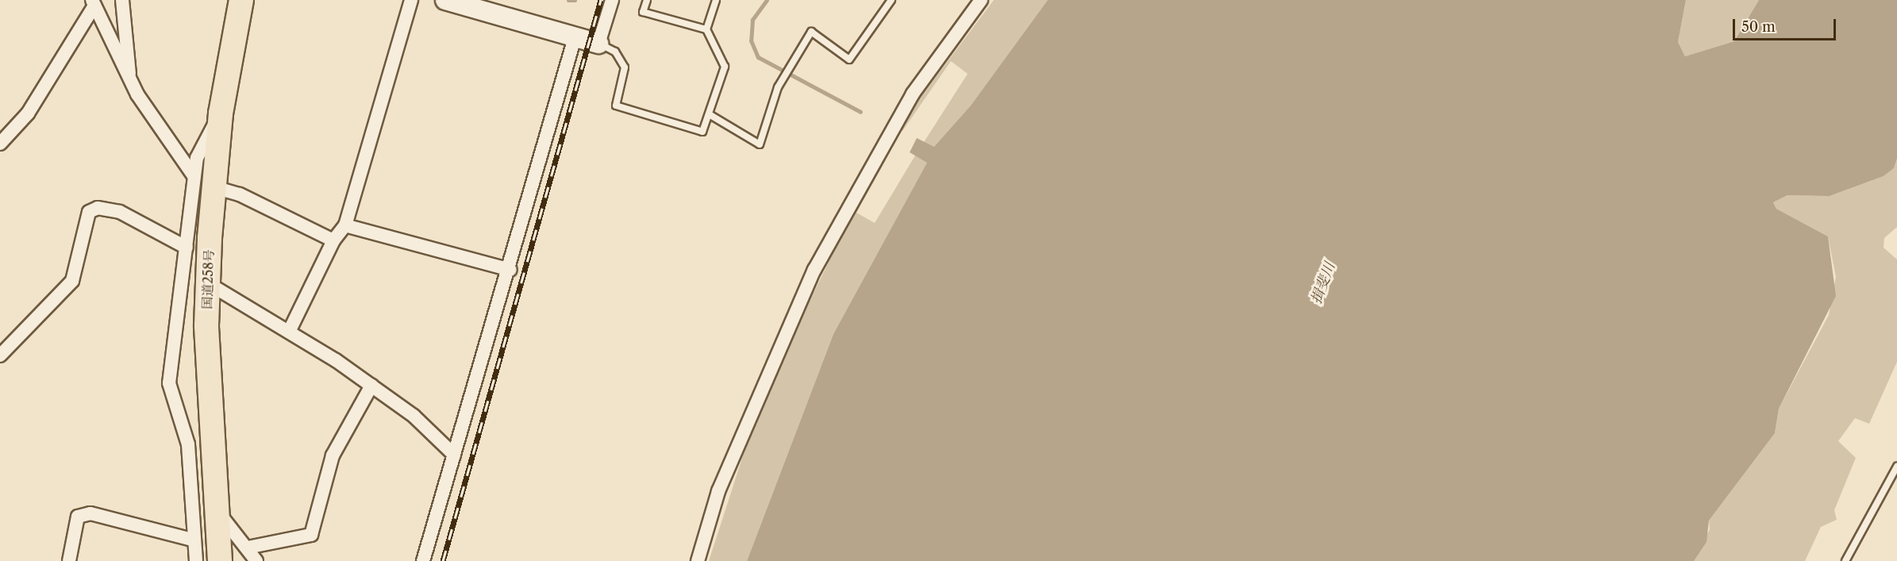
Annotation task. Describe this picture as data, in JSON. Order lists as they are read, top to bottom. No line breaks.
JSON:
{"streets":{"highway":["国道258号"]},"water":["揖斐川"],"scale_bar":"50 m"}
